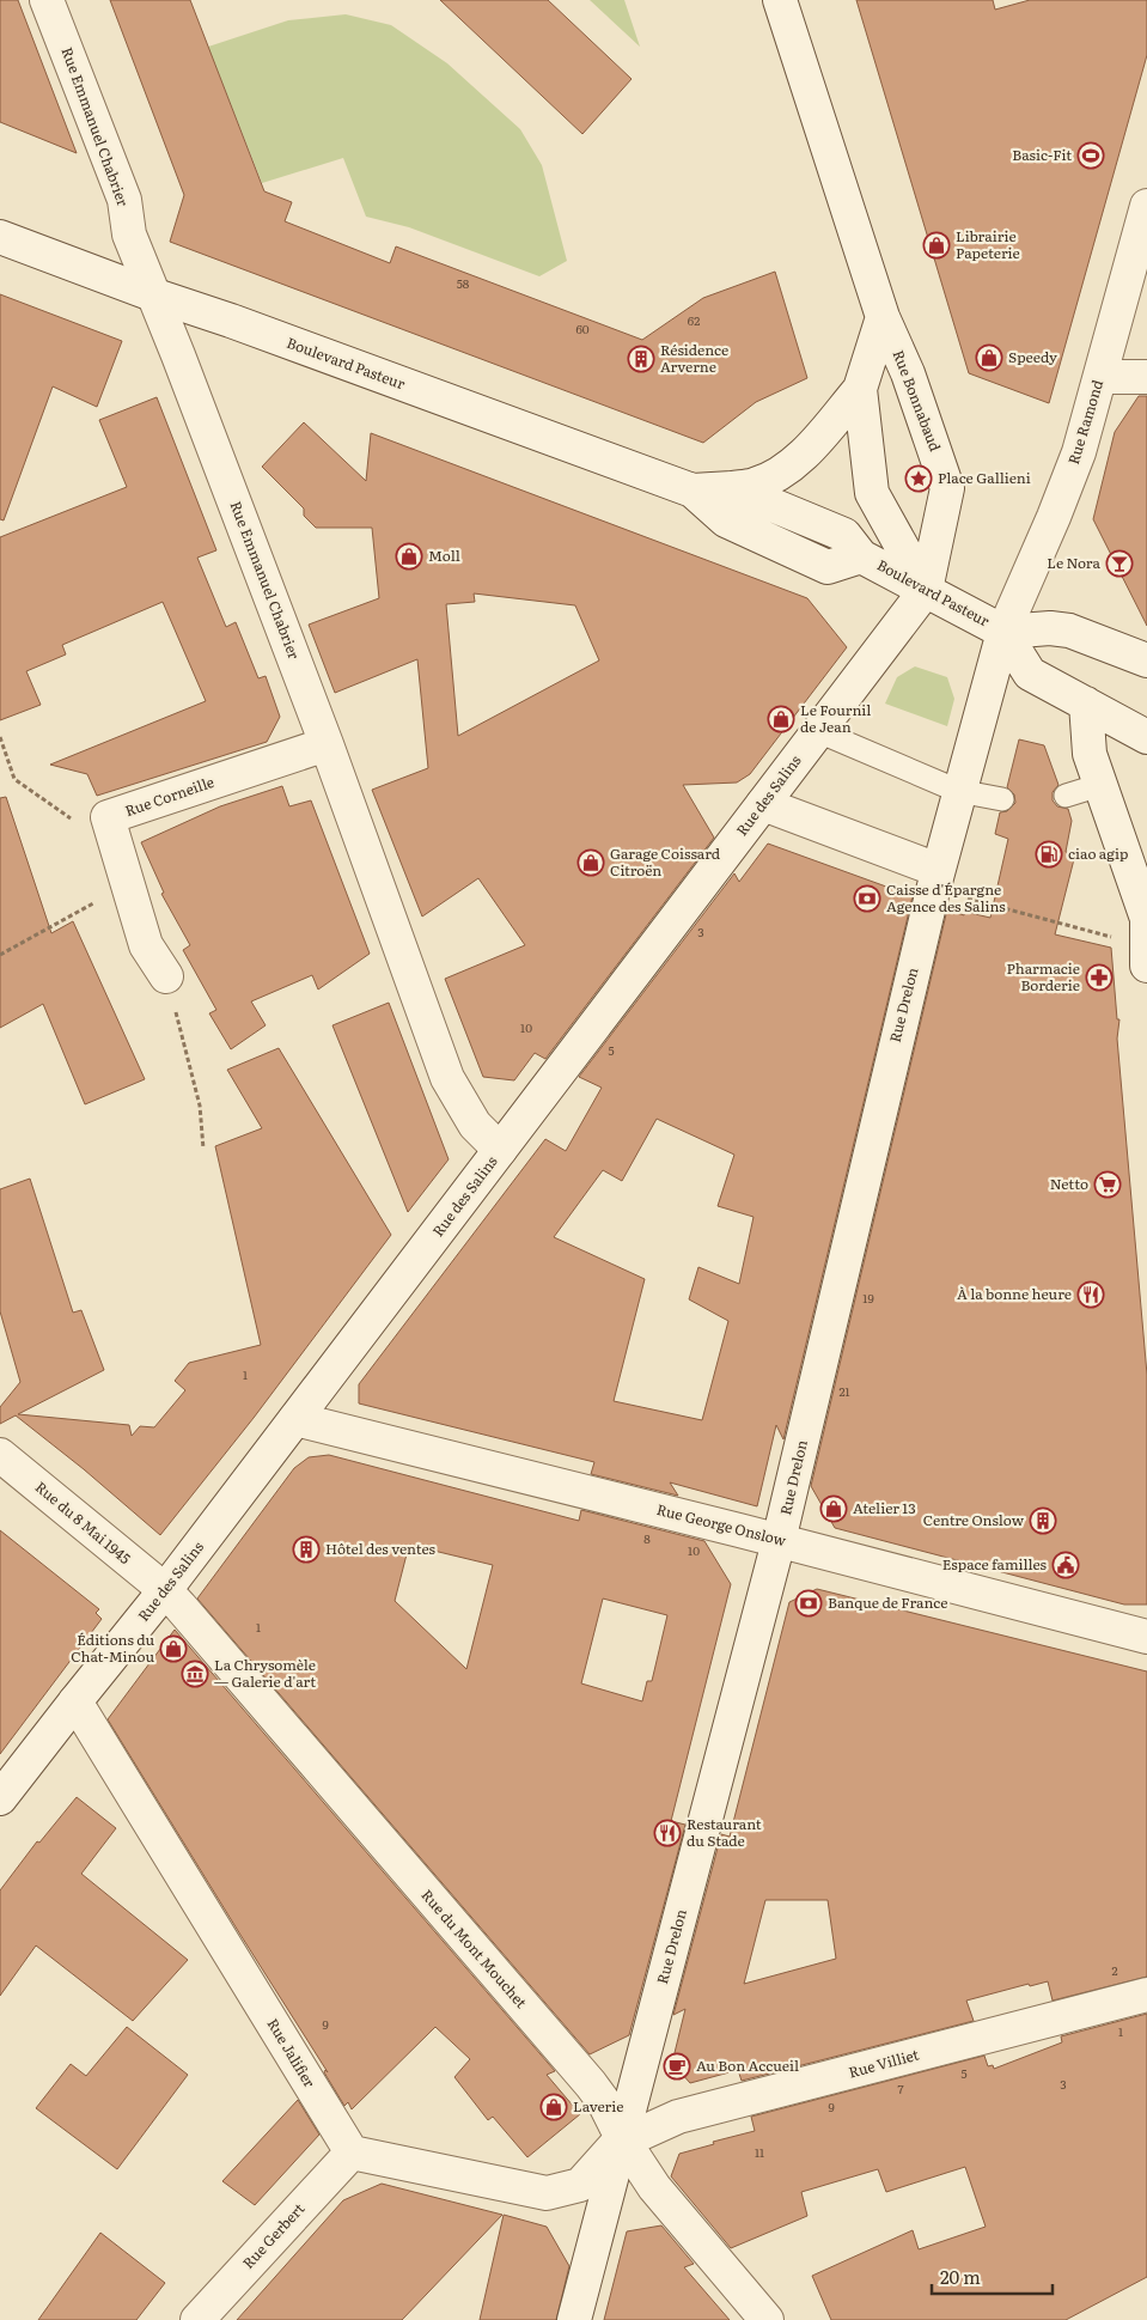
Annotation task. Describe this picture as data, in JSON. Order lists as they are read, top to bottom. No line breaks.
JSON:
{"streets":{"main road":["Rue Emmanuel Chabrier","Boulevard Pasteur","Rue Bonnabaud","Rue Ramond","Rue des Salins","Rue Corneille","Rue Drelon","Rue du 8 Mai 1945","Rue George Onslow","Rue du Mont Mouchet","Rue Jalifier","Rue Villiet","Rue Gerbert"]},"crossings":[["Rue Emmanuel Chabrier","Boulevard Pasteur"],["Rue Emmanuel Chabrier","Rue des Salins"],["Rue Emmanuel Chabrier","Rue Corneille"],["Boulevard Pasteur","Rue Bonnabaud"],["Boulevard Pasteur","Rue Ramond"],["Boulevard Pasteur","Rue des Salins"],["Boulevard Pasteur","Rue Drelon"],["Rue Bonnabaud","Rue des Salins"],["Rue Ramond","Rue Drelon"],["Rue des Salins","Rue du 8 Mai 1945"],["Rue des Salins","Rue George Onslow"],["Rue des Salins","Rue du Mont Mouchet"],["Rue des Salins","Rue Jalifier"],["Rue Drelon","Rue George Onslow"],["Rue Drelon","Rue du Mont Mouchet"],["Rue Drelon","Rue Villiet"],["Rue du 8 Mai 1945","Rue du Mont Mouchet"],["Rue du Mont Mouchet","Rue Villiet"],["Rue Jalifier","Rue Gerbert"]],"places":{"sports":["Basic-Fit"],"shop":["Librairie Papeterie","Speedy","Moll","Le Fournil de Jean","Garage Coissard Citroën","Atelier 13","Éditions du Chat-Minou","Laverie"],"building":["Résidence Arverne","Centre Onslow","Hôtel des ventes"],"place":["Place Gallieni"],"bar":["Le Nora"],"fuel station":["ciao agip"],"bank":["Caisse d'Épargne Agence des Salins","Banque de France"],"pharmacy":["Pharmacie Borderie"],"supermarket":["Netto"],"restaurant":["À la bonne heure","Restaurant du Stade"],"public building":["Espace familles"],"museum":["La Chrysomèle — Galerie d'art"],"cafe":["Au Bon Accueil"]},"house_numbers":["58","62","60","3","10","5","19","1","21","8","10","1","2","9","1","5","3","7","9","11"],"scale_bar":"20 m"}
